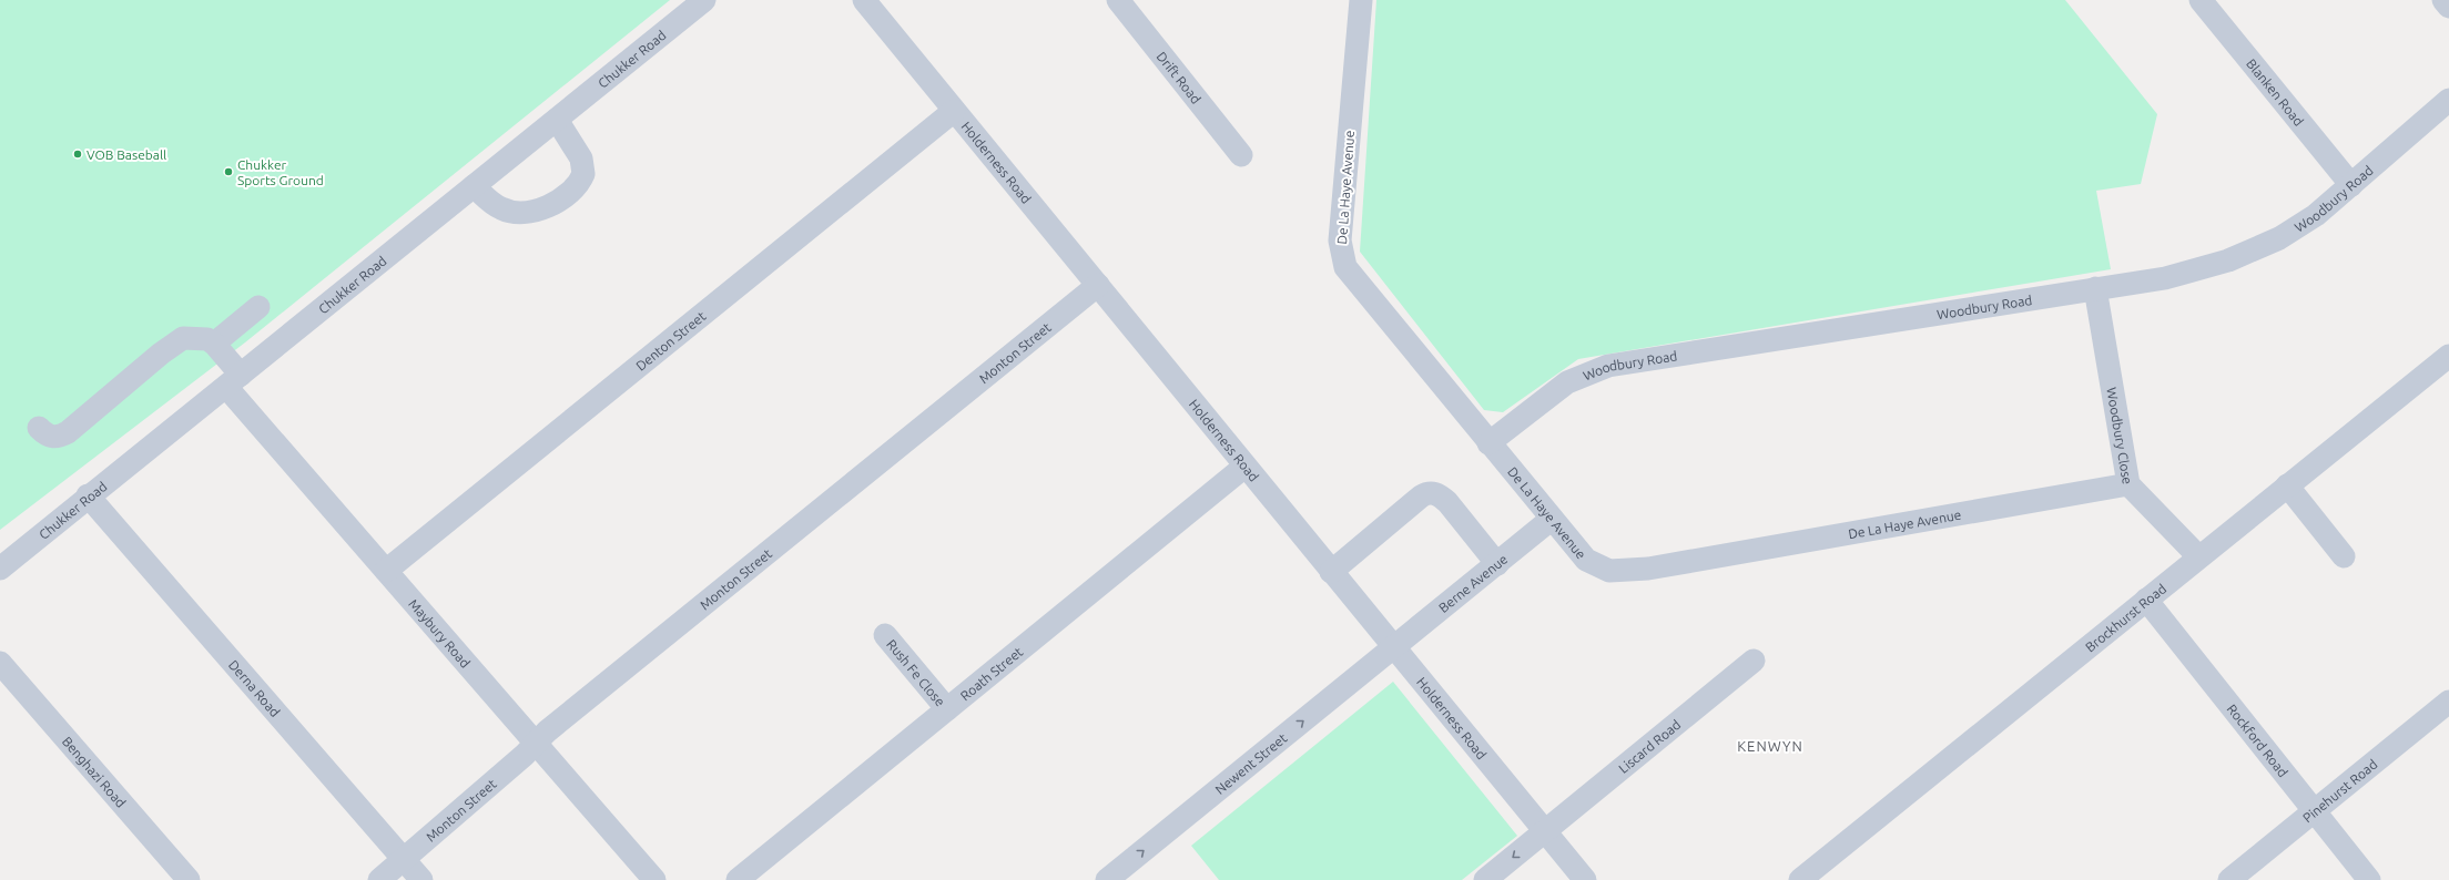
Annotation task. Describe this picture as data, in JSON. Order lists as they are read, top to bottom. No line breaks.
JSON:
{"streets":{"street":["Chukker Road","Drift Road","Blanken Road","Holderness Road","De La Haye Avenue","Woodbury Road","Denton Street","Monton Street","Woodbury Close","Berne Avenue","Brockhurst Road","Maybury Road","Rush Fe Close","Roath Street","Derna Road","Rockford Road","Liscard Road","Newent Street","Benghazi Road","Pinehurst Road"]},"crossings":[["Chukker Road","Maybury Road"],["Chukker Road","Derna Road"],["Blanken Road","Woodbury Road"],["Holderness Road","Denton Street"],["Holderness Road","Monton Street"],["Holderness Road","Berne Avenue"],["Holderness Road","Roath Street"],["Holderness Road","Liscard Road"],["Holderness Road","Newent Street"],["De La Haye Avenue","Woodbury Road"],["De La Haye Avenue","Woodbury Close"],["De La Haye Avenue","Berne Avenue"],["Woodbury Road","Woodbury Close"],["Denton Street","Maybury Road"],["Monton Street","Maybury Road"],["Monton Street","Derna Road"],["Woodbury Close","Brockhurst Road"],["Berne Avenue","Newent Street"],["Brockhurst Road","Rockford Road"],["Rush Fe Close","Roath Street"],["Rockford Road","Pinehurst Road"]],"one_way":["Newent Street"],"districts":["KENWYN"],"places":["VOB Baseball","Chukker Sports Ground"]}
